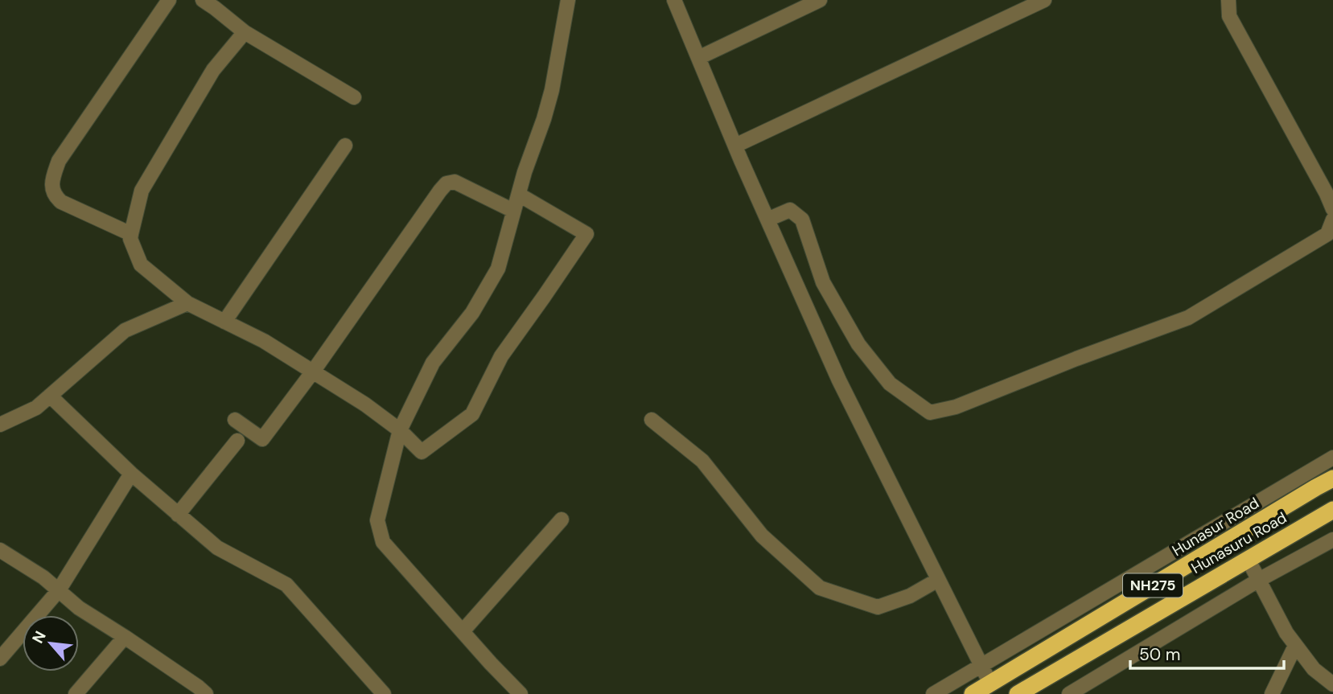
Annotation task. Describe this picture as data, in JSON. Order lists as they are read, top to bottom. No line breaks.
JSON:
{"streets":{"highway":["Hunasur Road","Hunasuru Road","NH275"]},"scale_bar":"50 m","north":"top left"}
